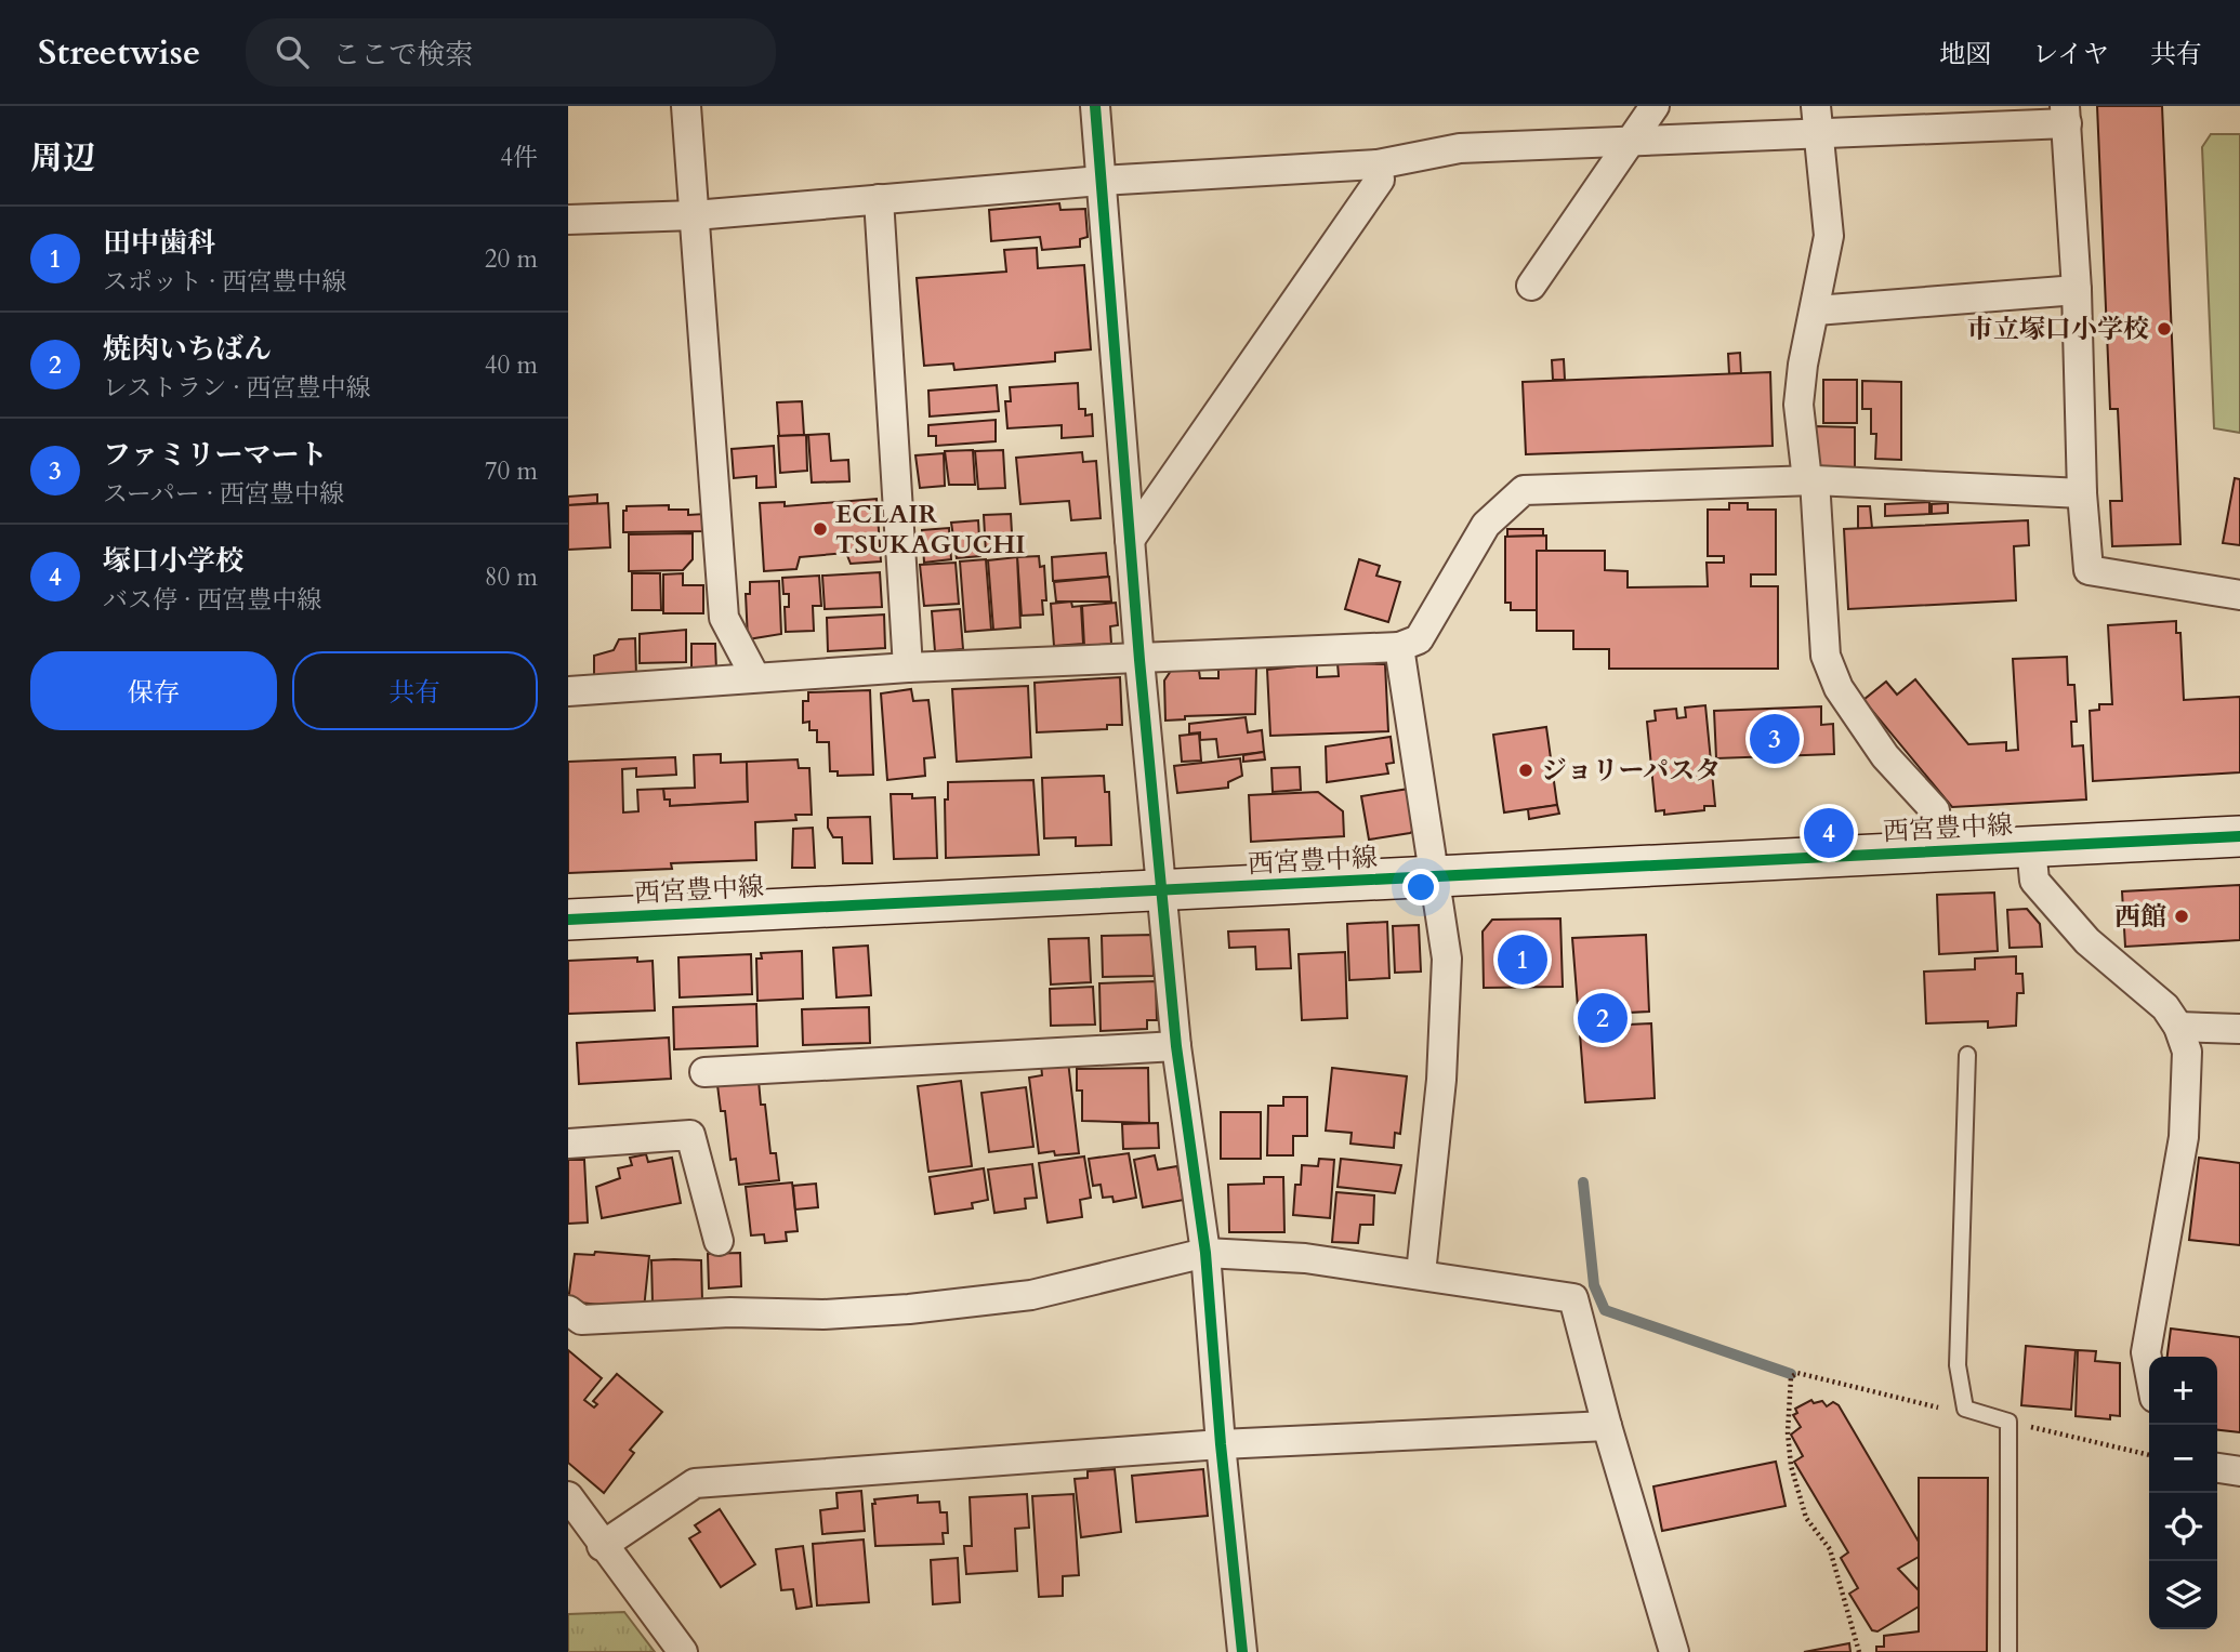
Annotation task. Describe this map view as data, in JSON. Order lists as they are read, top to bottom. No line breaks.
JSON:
{"streets":{"main road":["西宮豊中線"]},"places":["市立塚口小学校","ECLAIR TSUKAGUCHI","ジョリーパスタ","西館"],"page":{"header":"Streetwise","search":"ここで検索","nav":["地図","レイヤ","共有"],"heading":["周辺","4件"],"list":[{"mark":"1","name":"田中歯科","note":"スポット · 西宮豊中線","value":"20 m"},{"mark":"2","name":"焼肉いちばん","note":"レストラン · 西宮豊中線","value":"40 m"},{"mark":"3","name":"ファミリーマート","note":"スーパー · 西宮豊中線","value":"70 m"},{"mark":"4","name":"塚口小学校","note":"バス停 · 西宮豊中線","value":"80 m"}],"buttons":["保存","共有"],"pins":["3","4","1","2"],"map_buttons":["+","−"]}}
